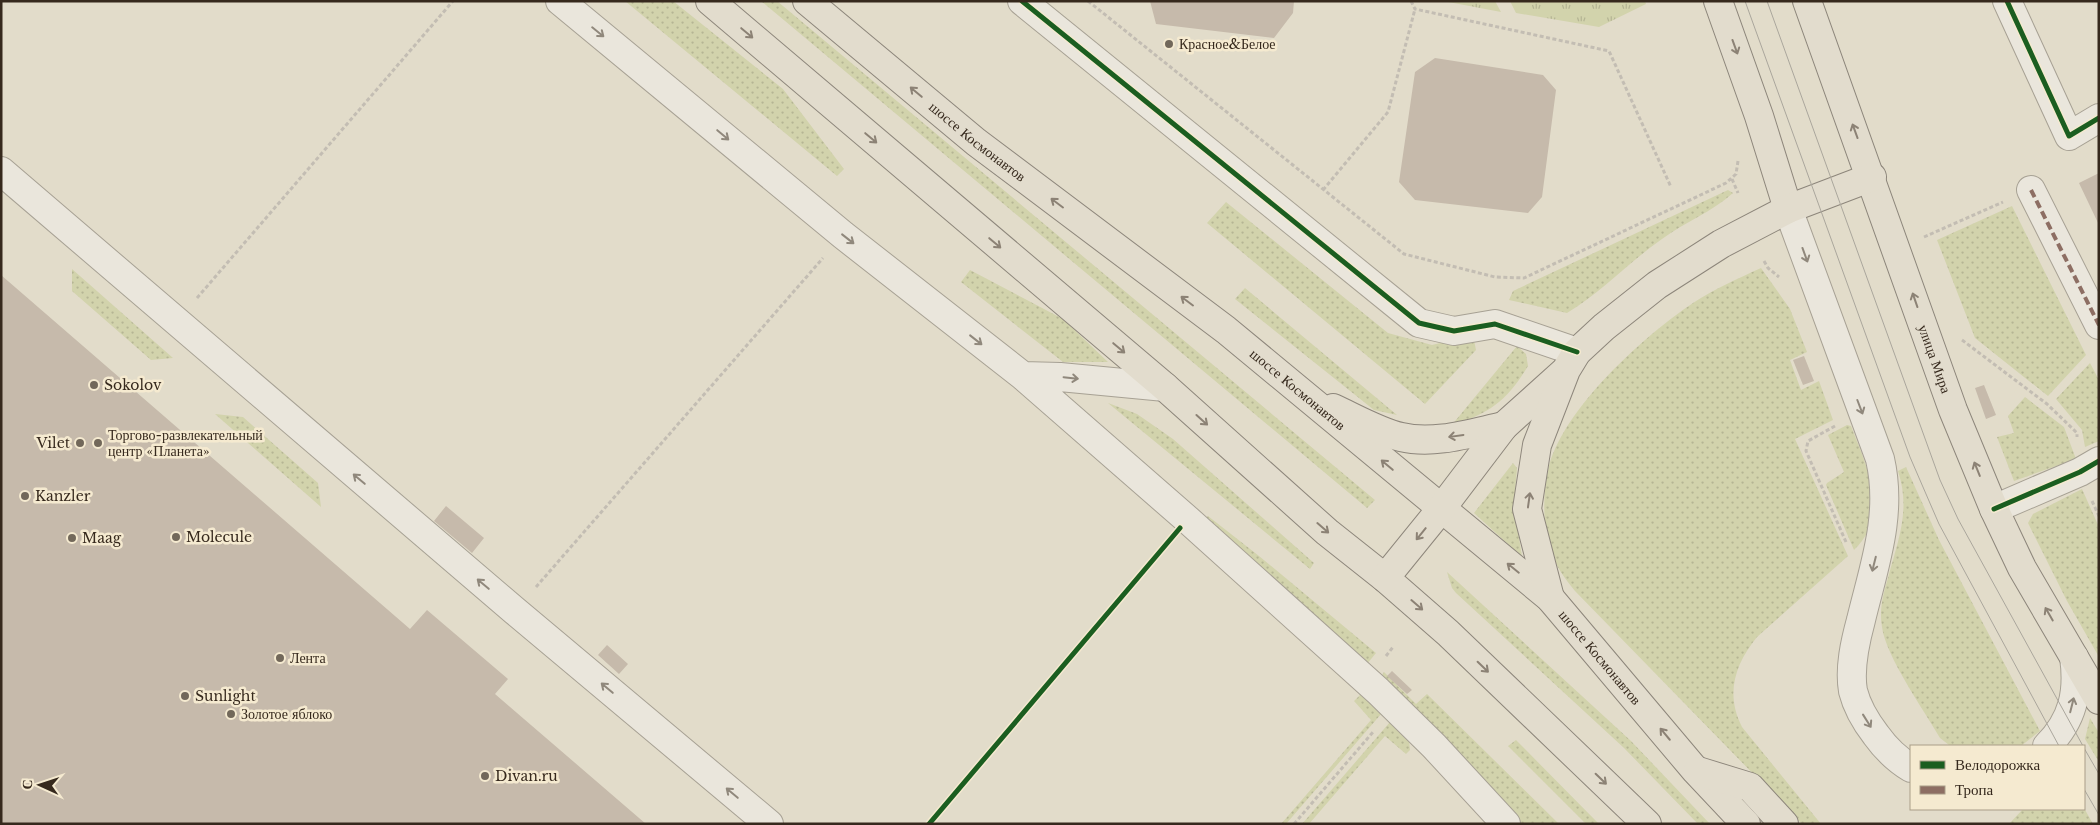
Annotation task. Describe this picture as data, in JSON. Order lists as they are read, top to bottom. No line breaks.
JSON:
{"streets":{"main road":["шоссе Космонавтов","улица Мира"]},"one_way":["улица Мира"],"places":["Красное&Белое","Sokolov","Vilet","Торгово-развлекательный центр «Планета»","Kanzler","Molecule","Maag","Лента","Sunlight","Золотое яблоко","Divan.ru"],"legend":["Велодорожка","Тропа"],"north":"left"}
